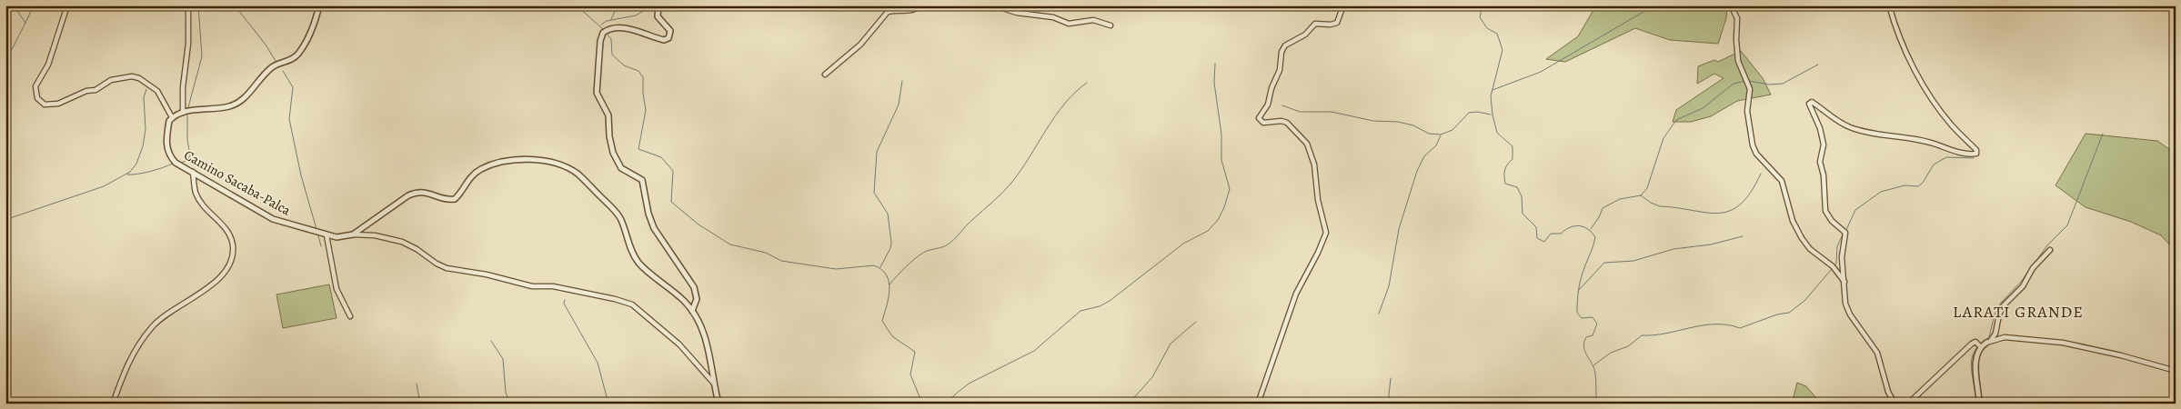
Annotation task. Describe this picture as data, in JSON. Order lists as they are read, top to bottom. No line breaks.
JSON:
{"streets":{"street":["Camino Sacaba-Palca"]},"districts":["LARATI GRANDE"]}
